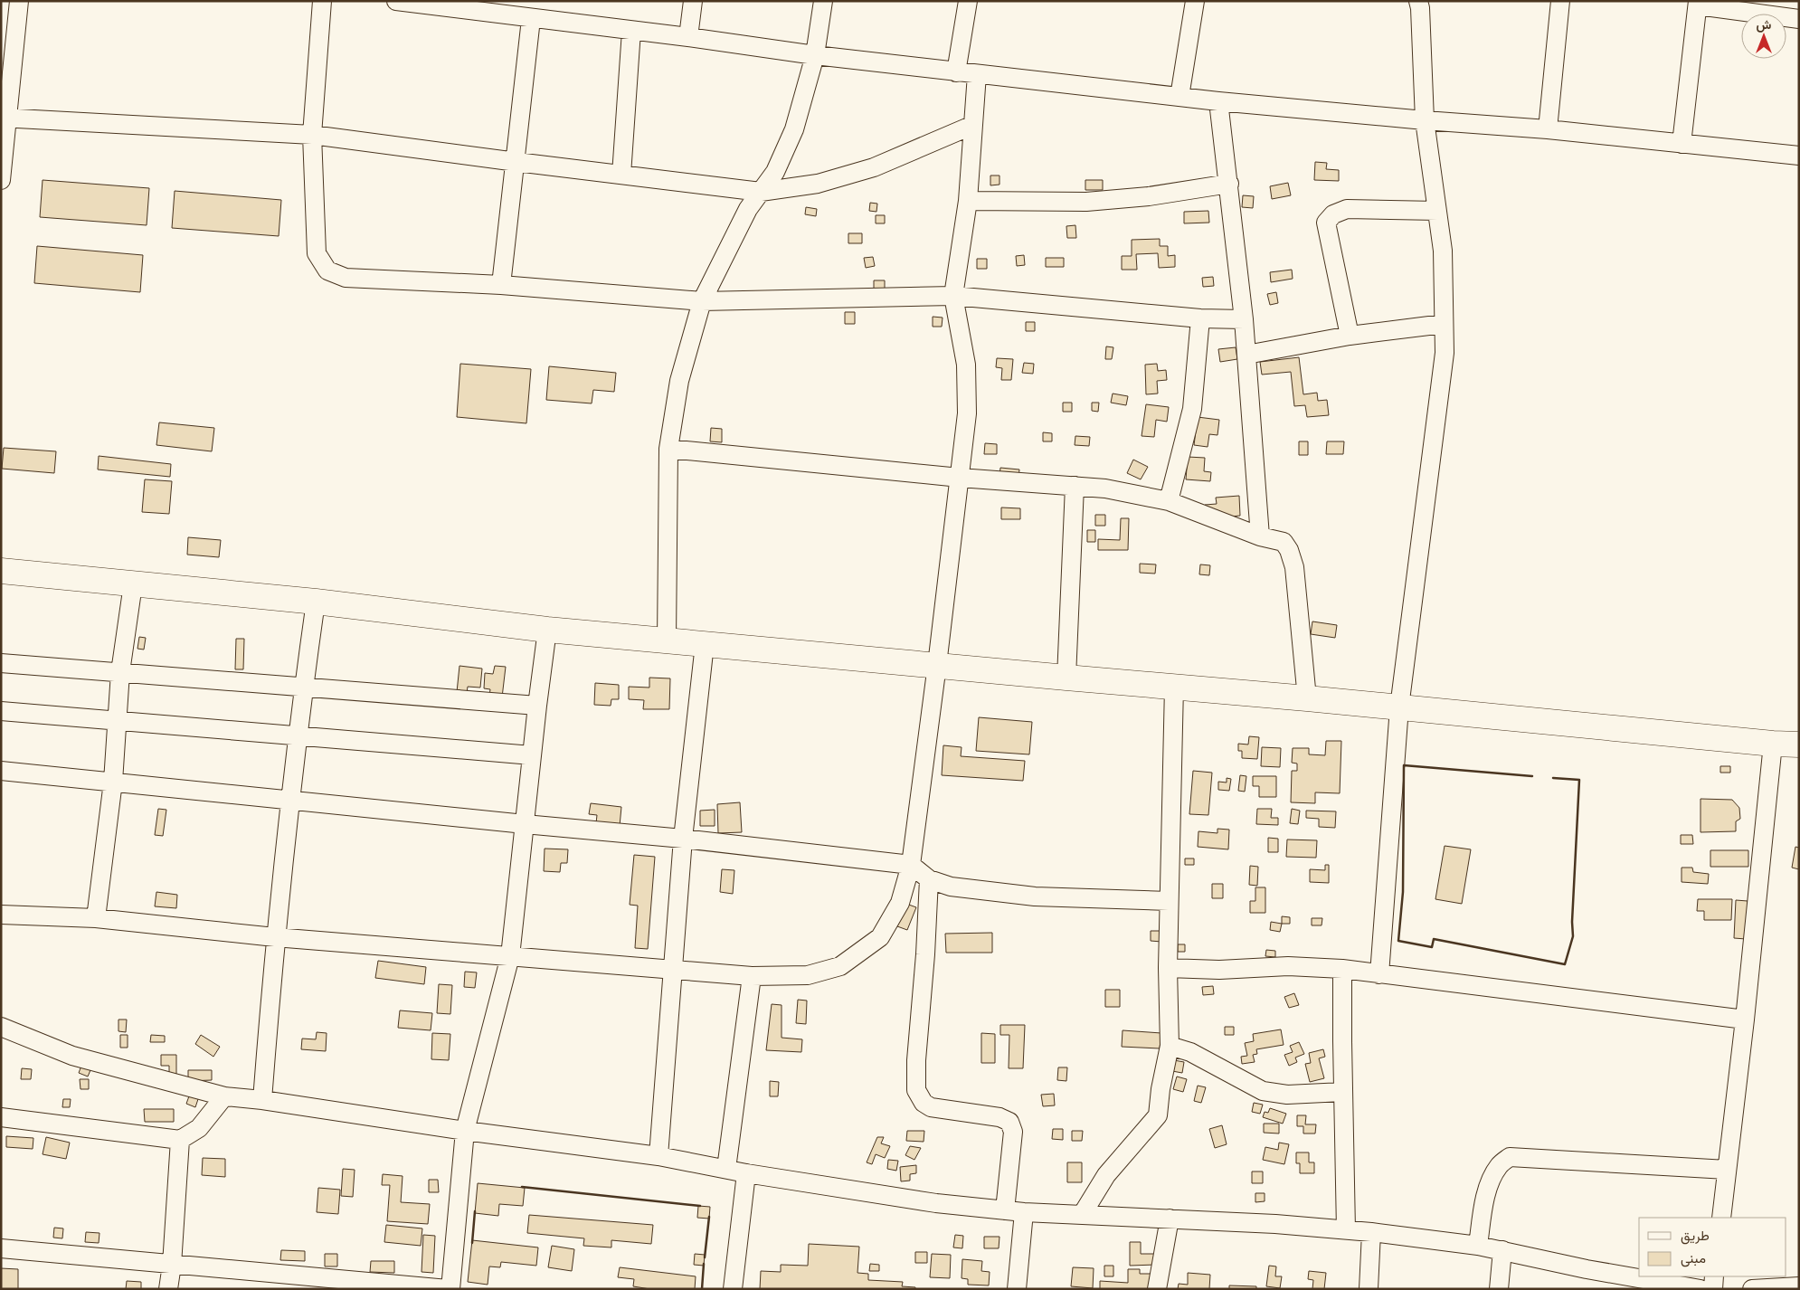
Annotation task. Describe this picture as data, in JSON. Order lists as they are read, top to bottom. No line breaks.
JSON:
{"legend":["طريق","مبنى"],"north":"top"}
